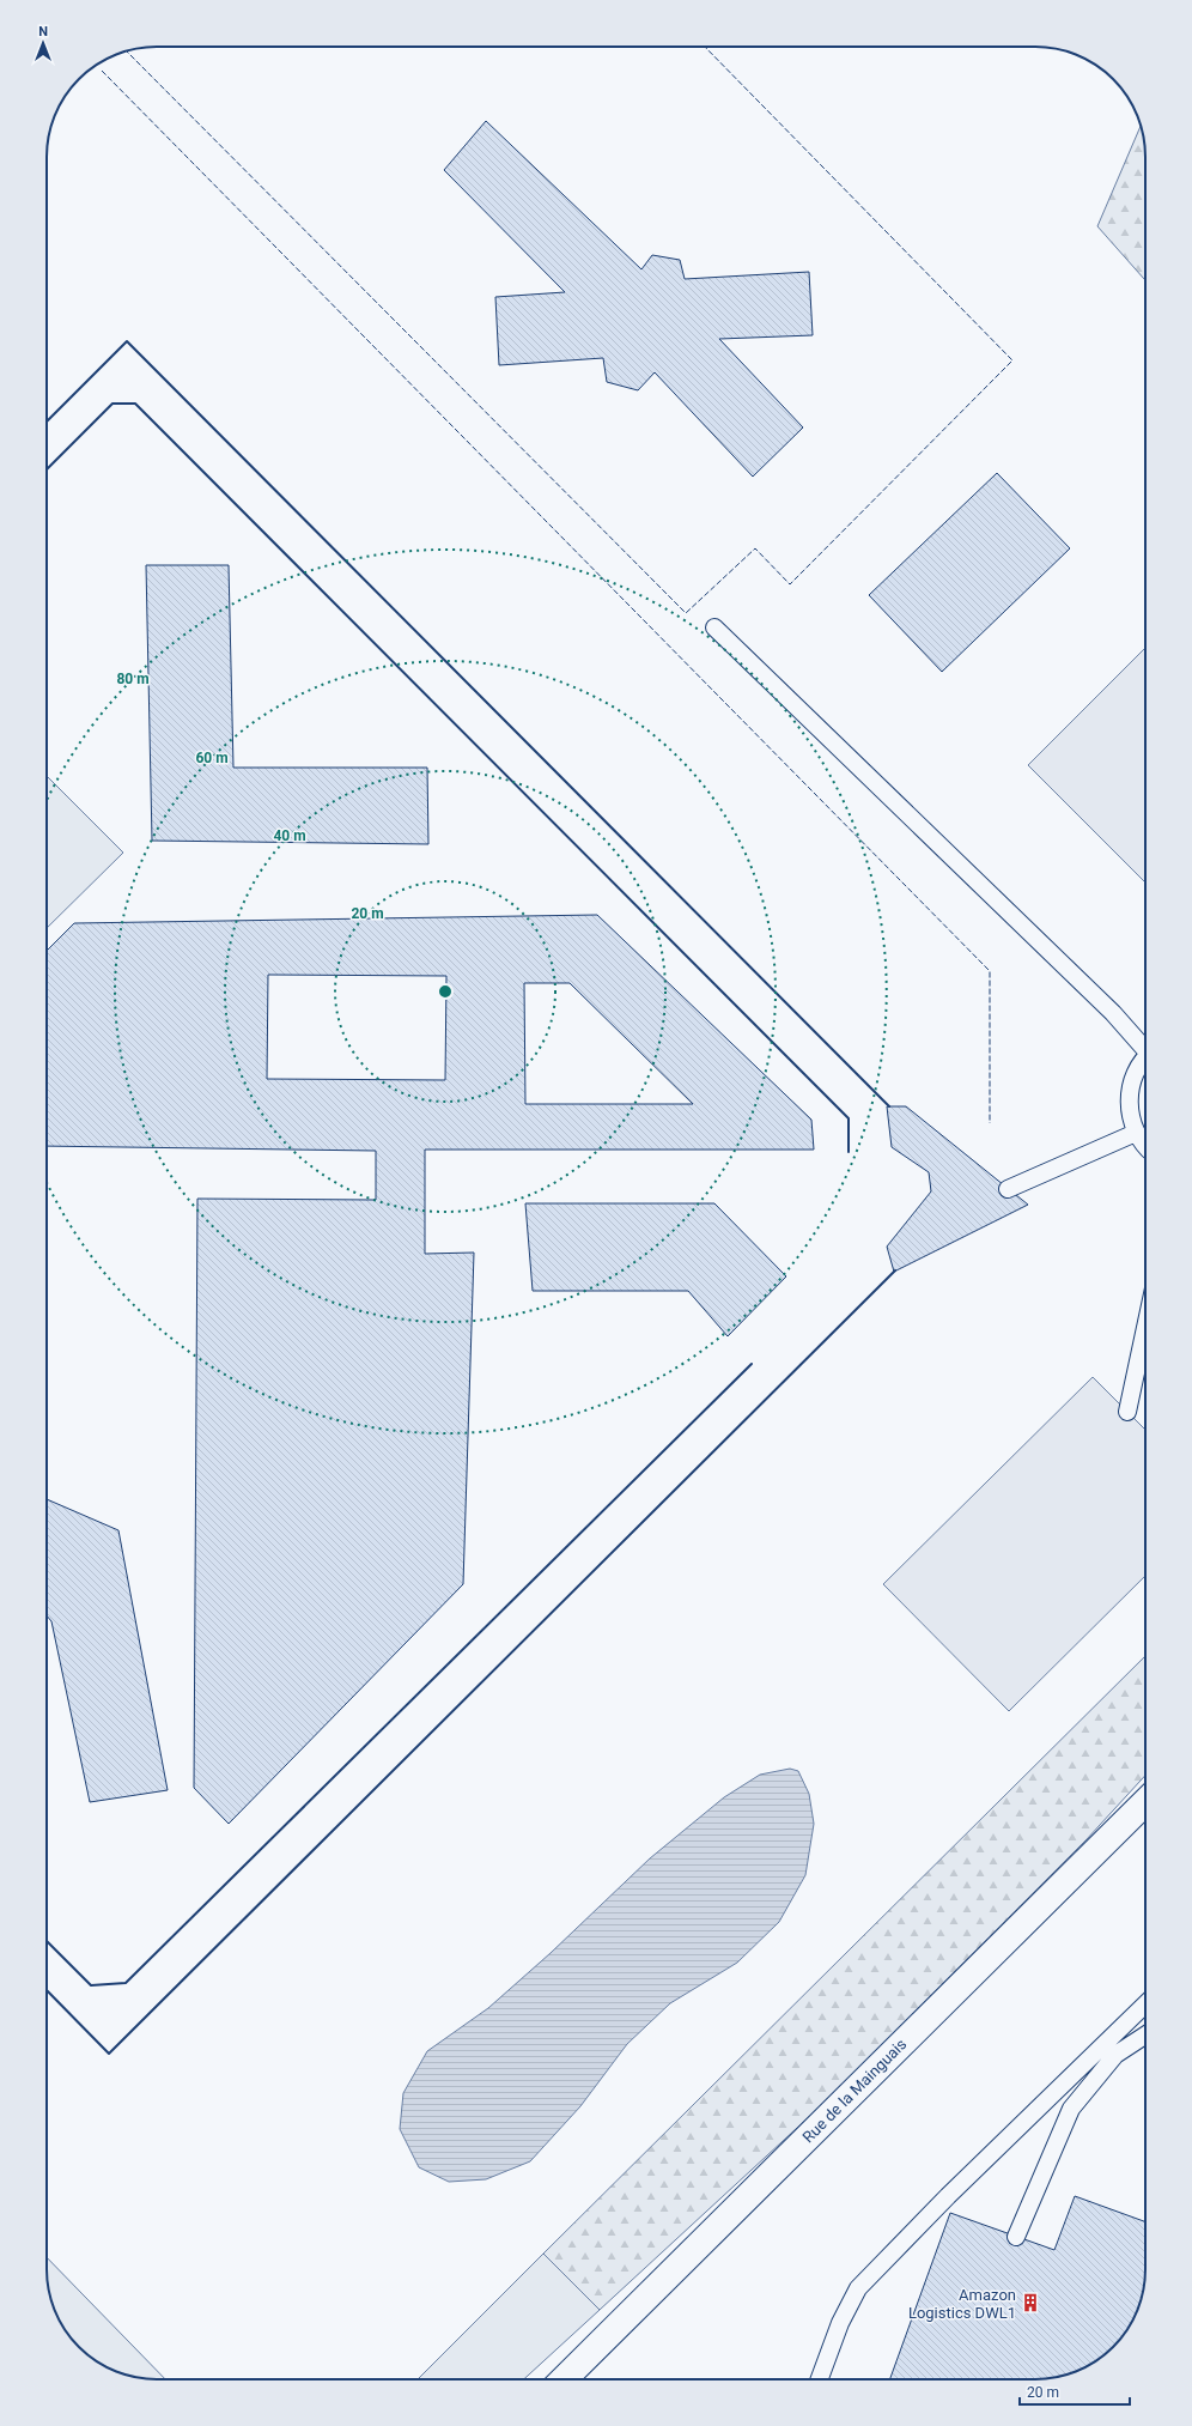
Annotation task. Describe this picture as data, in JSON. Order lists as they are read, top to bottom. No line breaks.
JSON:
{"streets":{"street":["Rue de la Mainguais"]},"places":{"building":["Amazon Logistics DWL1"]},"scale_bar":"20 m","north":"top","rings":["80 m","60 m","40 m","20 m"]}
